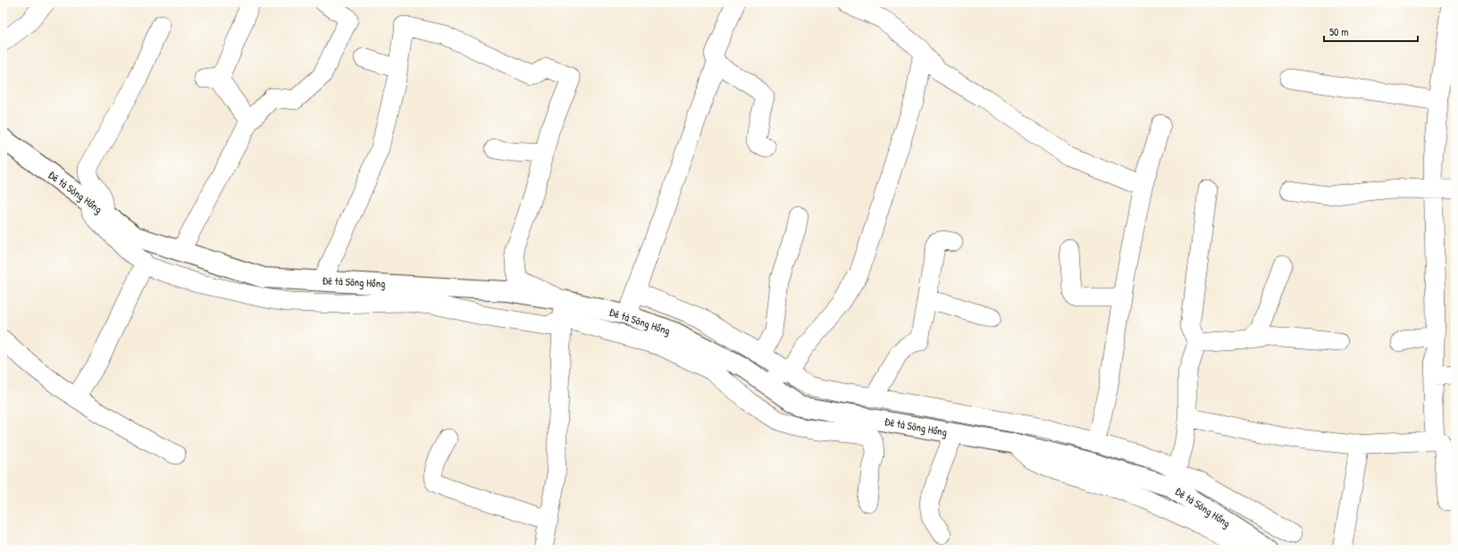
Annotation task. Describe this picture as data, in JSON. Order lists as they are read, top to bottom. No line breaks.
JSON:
{"streets":{"main road":["Đê tả Sông Hồng"]},"scale_bar":"50 m"}
